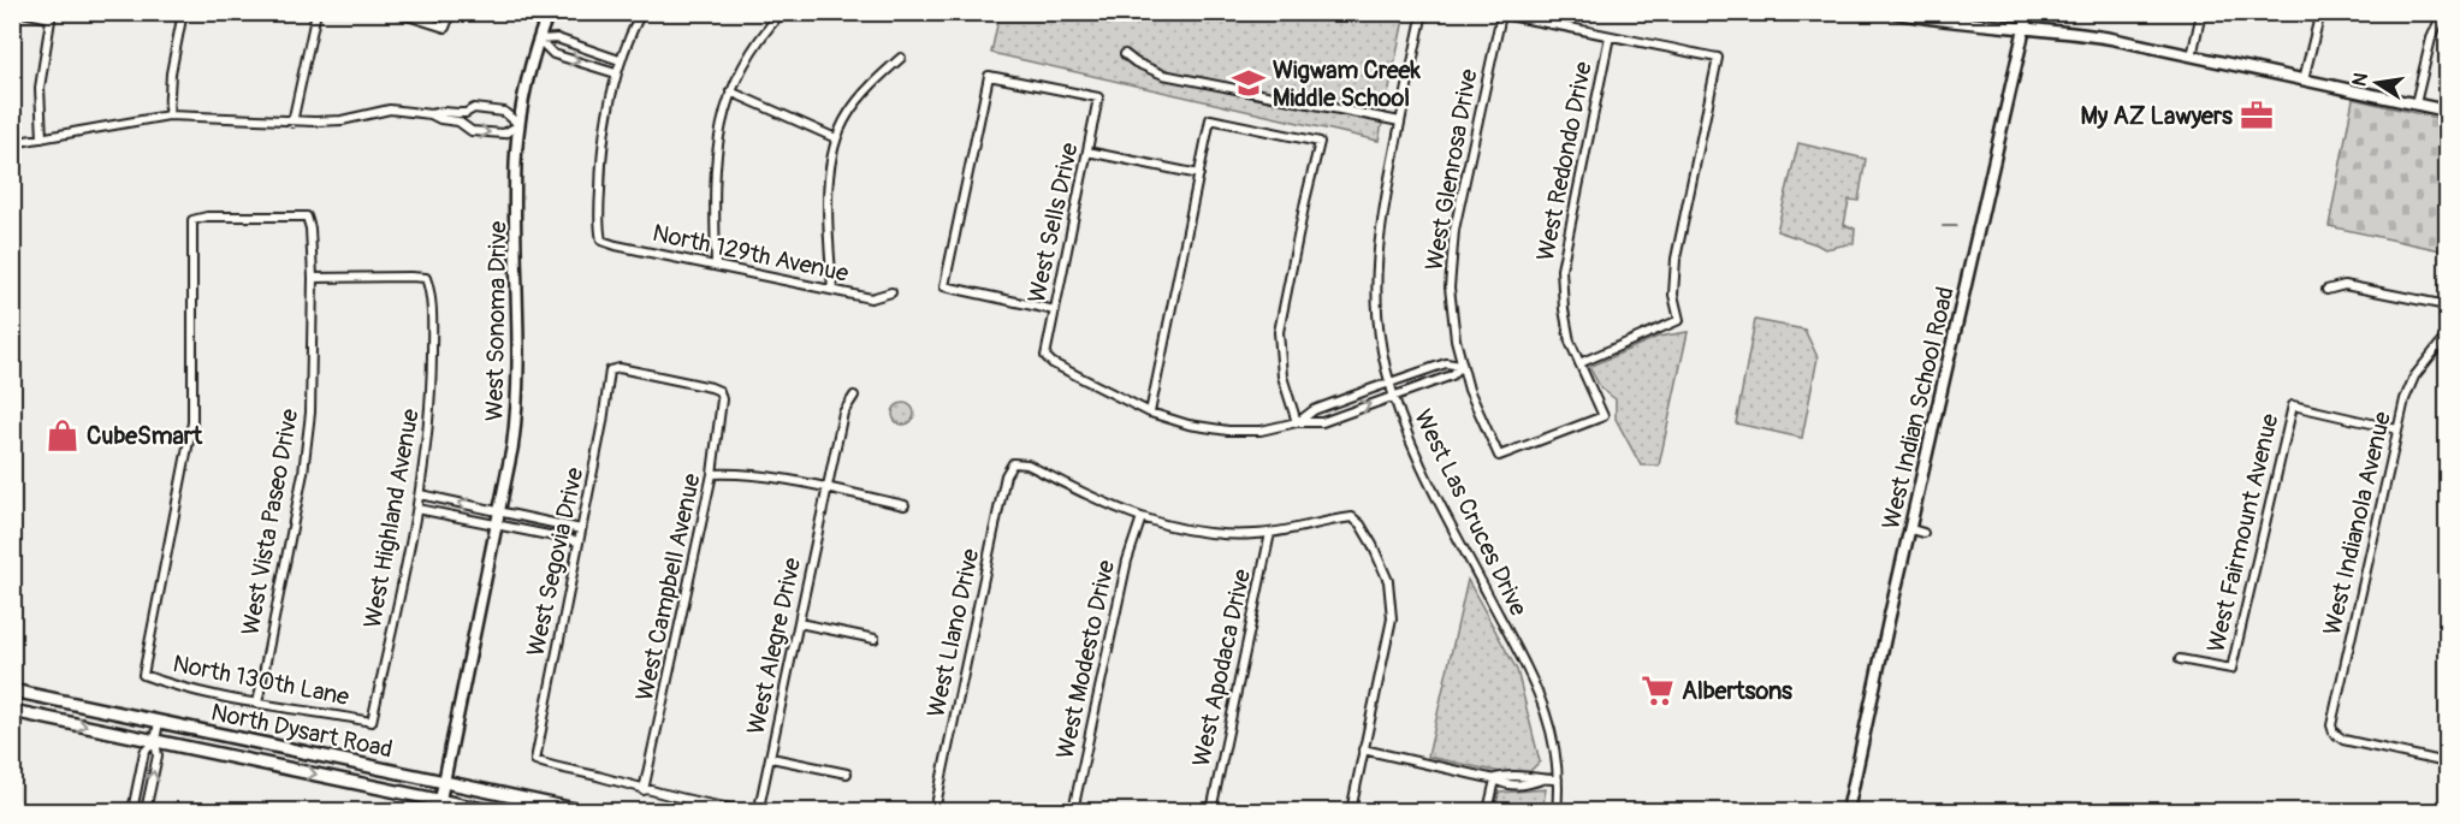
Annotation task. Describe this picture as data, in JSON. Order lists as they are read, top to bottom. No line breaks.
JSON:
{"streets":{"main road":["North Dysart Road"],"street":["West Redondo Drive","West Glenrosa Drive","West Sells Drive","North 129th Avenue","West Sonoma Drive","West Indian School Road","West Las Cruces Drive","West Highland Avenue","West Vista Paseo Drive","West Indianola Avenue","West Fairmount Avenue","West Segovia Drive","West Campbell Avenue","West Llano Drive","West Alegre Drive","West Modesto Drive","West Apodaca Drive","North 130th Lane"]},"crossings":[["West Redondo Drive","West Glenrosa Drive"],["West Sonoma Drive","North Dysart Road"],["West Highland Avenue","West Vista Paseo Drive"],["West Highland Avenue","North 130th Lane"],["West Vista Paseo Drive","North 130th Lane"],["West Indianola Avenue","West Fairmount Avenue"],["West Segovia Drive","West Campbell Avenue"],["West Llano Drive","West Modesto Drive"]],"places":{"school or university":["Wigwam Creek Middle School"],"office":["My AZ Lawyers"],"shop":["CubeSmart"],"supermarket":["Albertsons"]},"north":"left"}
